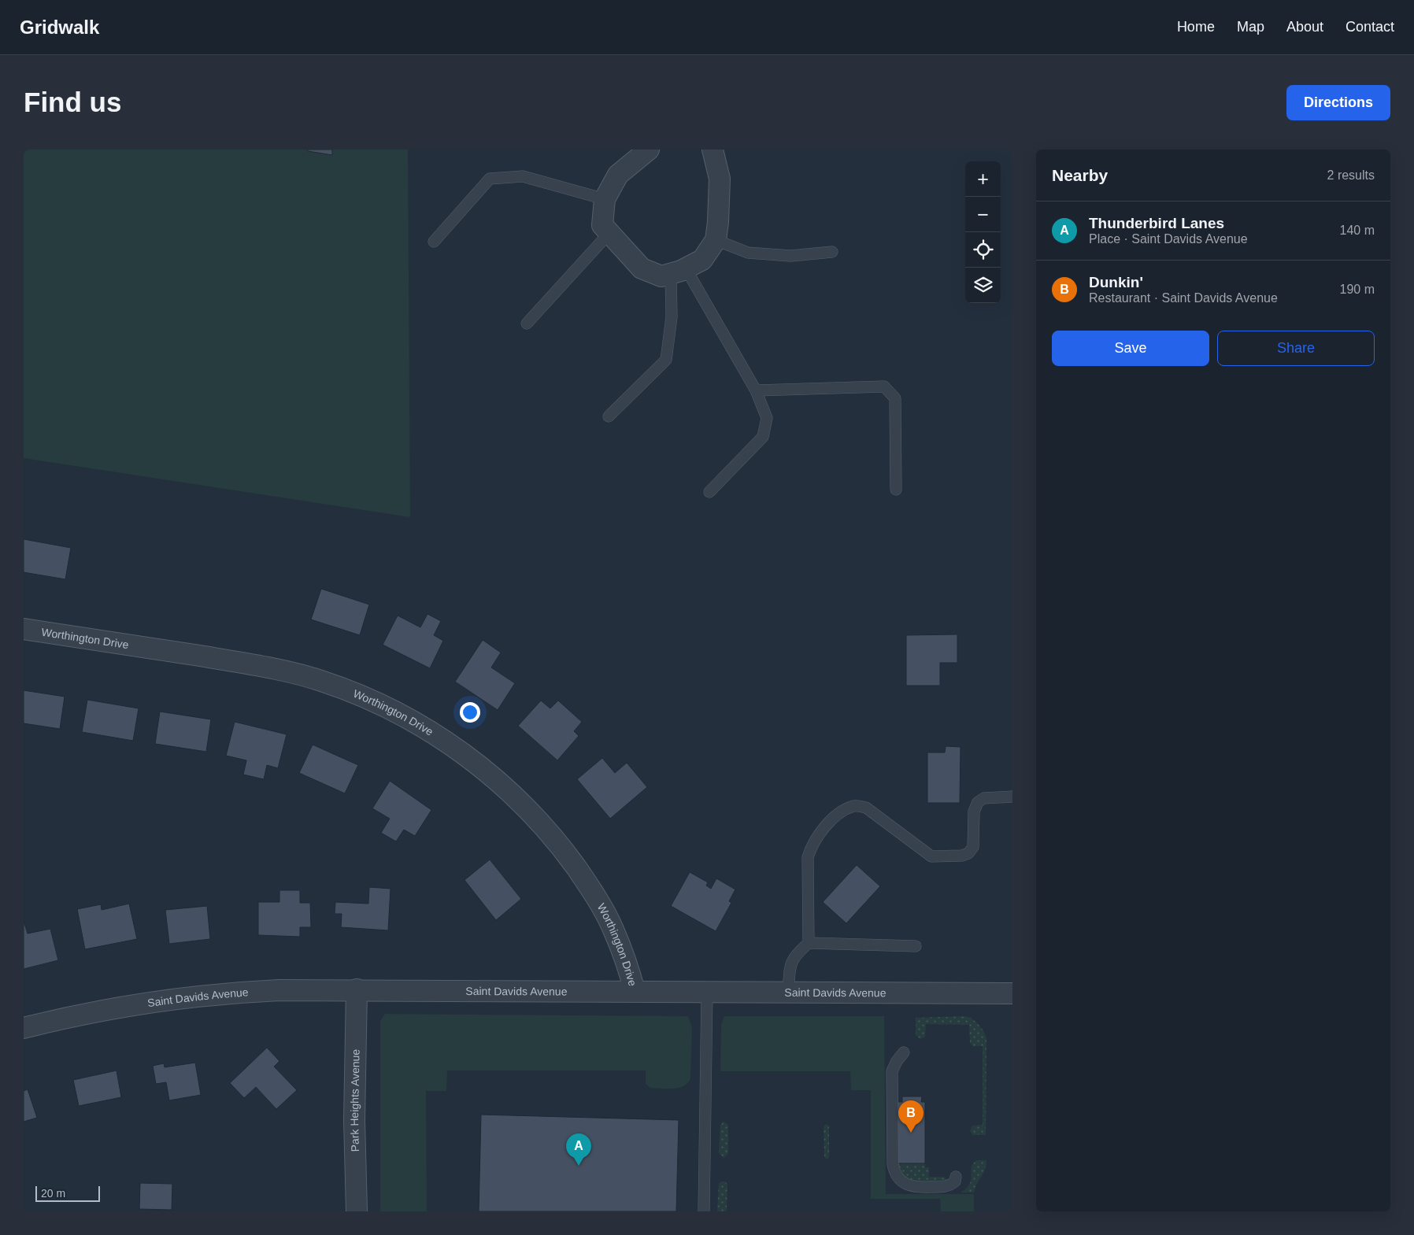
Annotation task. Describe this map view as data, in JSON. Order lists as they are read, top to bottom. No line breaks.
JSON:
{"streets":{"street":["Worthington Drive","Saint Davids Avenue","Park Heights Avenue"]},"crossings":[["Worthington Drive","Saint Davids Avenue"],["Saint Davids Avenue","Park Heights Avenue"]],"scale_bar":"20 m","page":{"header":"Gridwalk","nav":["Home","Map","About","Contact"],"buttons":["Directions",["Save","Share"]],"title":"Find us","heading":["Nearby","2 results"],"map_buttons":["+","−"],"list":[{"mark":"A","name":"Thunderbird Lanes","note":"Place · Saint Davids Avenue","value":"140 m"},{"mark":"B","name":"Dunkin'","note":"Restaurant · Saint Davids Avenue","value":"190 m"}],"pins":["B","A"],"scale":"20 m"}}
